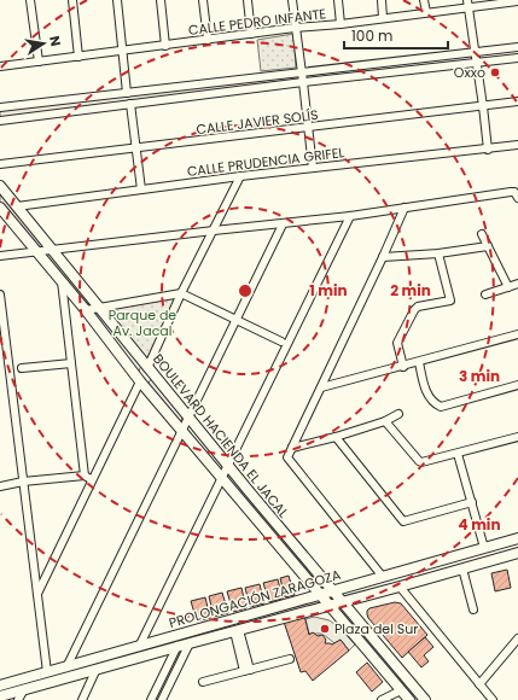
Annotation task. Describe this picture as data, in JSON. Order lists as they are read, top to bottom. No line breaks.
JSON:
{"streets":{"main road":["BOULEVARD HACIENDA EL JACAL","PROLONGACIÓN ZARAGOZA"],"street":["CALLE PEDRO INFANTE","CALLE JAVIER SOLÍS","CALLE PRUDENCIA GRIFEL"]},"crossings":[["CALLE PRUDENCIA GRIFEL","BOULEVARD HACIENDA EL JACAL"],["BOULEVARD HACIENDA EL JACAL","PROLONGACIÓN ZARAGOZA"]],"parks":["Parque de Av. Jacal"],"places":["Oxxo","Plaza del Sur"],"scale_bar":"100 m","north":"right","rings":["1 min","2 min","3 min","4 min"]}
